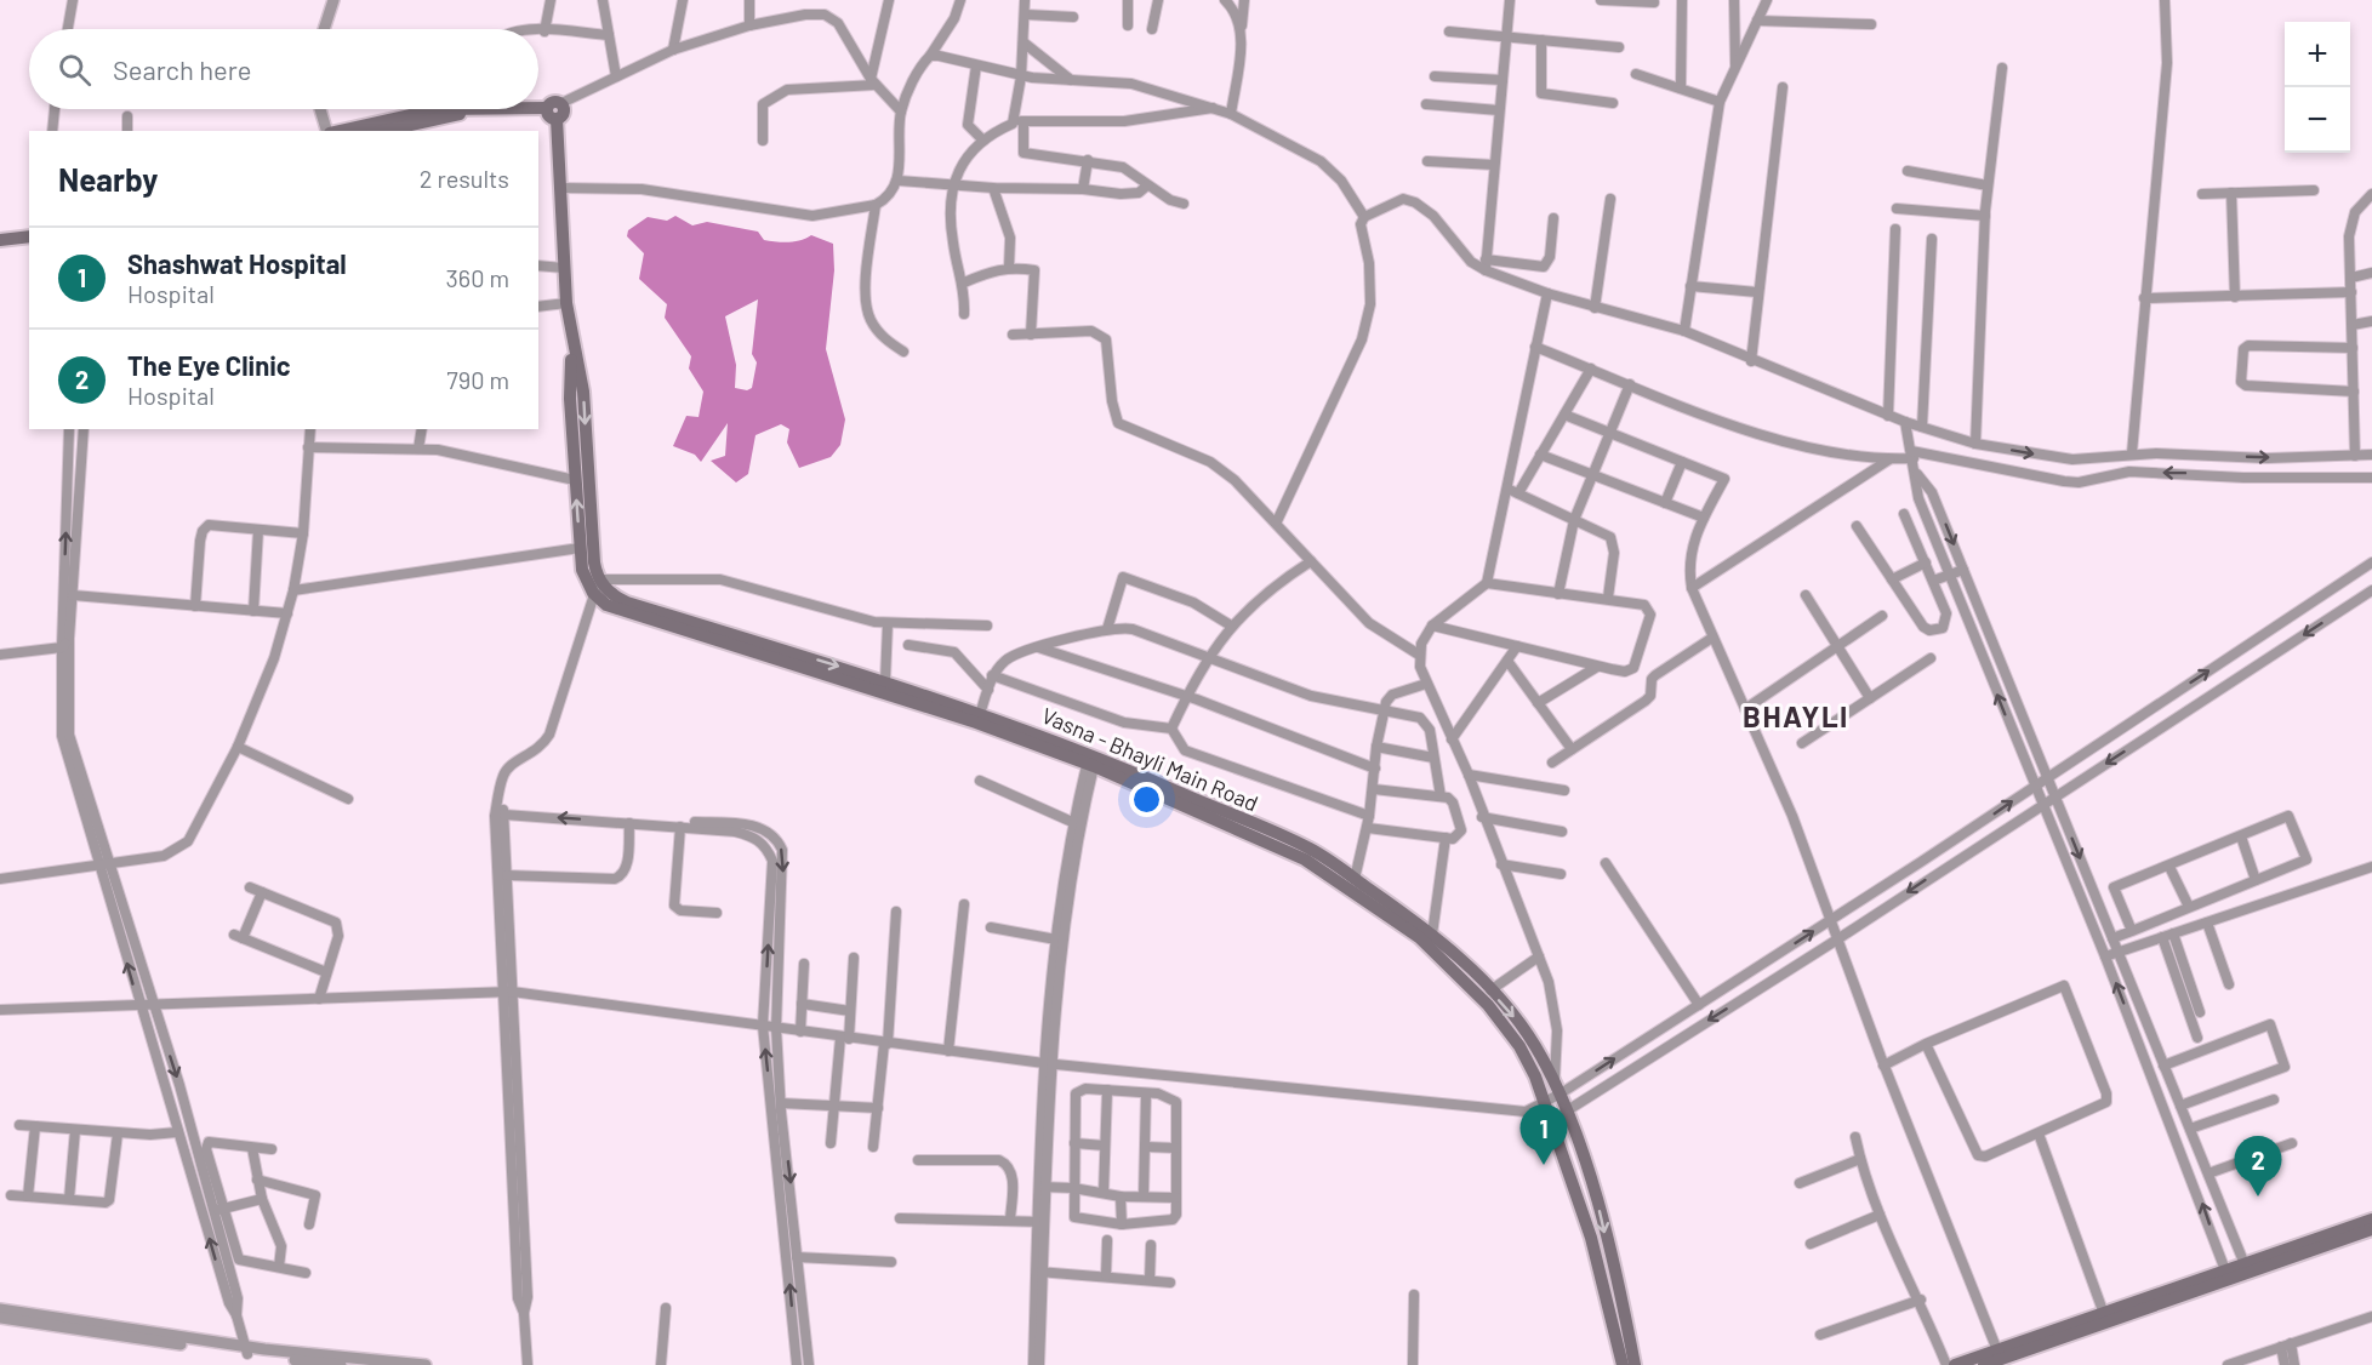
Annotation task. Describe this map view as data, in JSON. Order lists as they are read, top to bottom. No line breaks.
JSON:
{"streets":{"main road":["Vasna - Bhayli Main Road"]},"districts":["BHAYLI"],"page":{"map_buttons":["+","−"],"search":"Search here","heading":["Nearby","2 results"],"list":[{"mark":"1","name":"Shashwat Hospital","note":"Hospital","value":"360 m"},{"mark":"2","name":"The Eye Clinic","note":"Hospital","value":"790 m"}],"pins":["1","2"]}}
